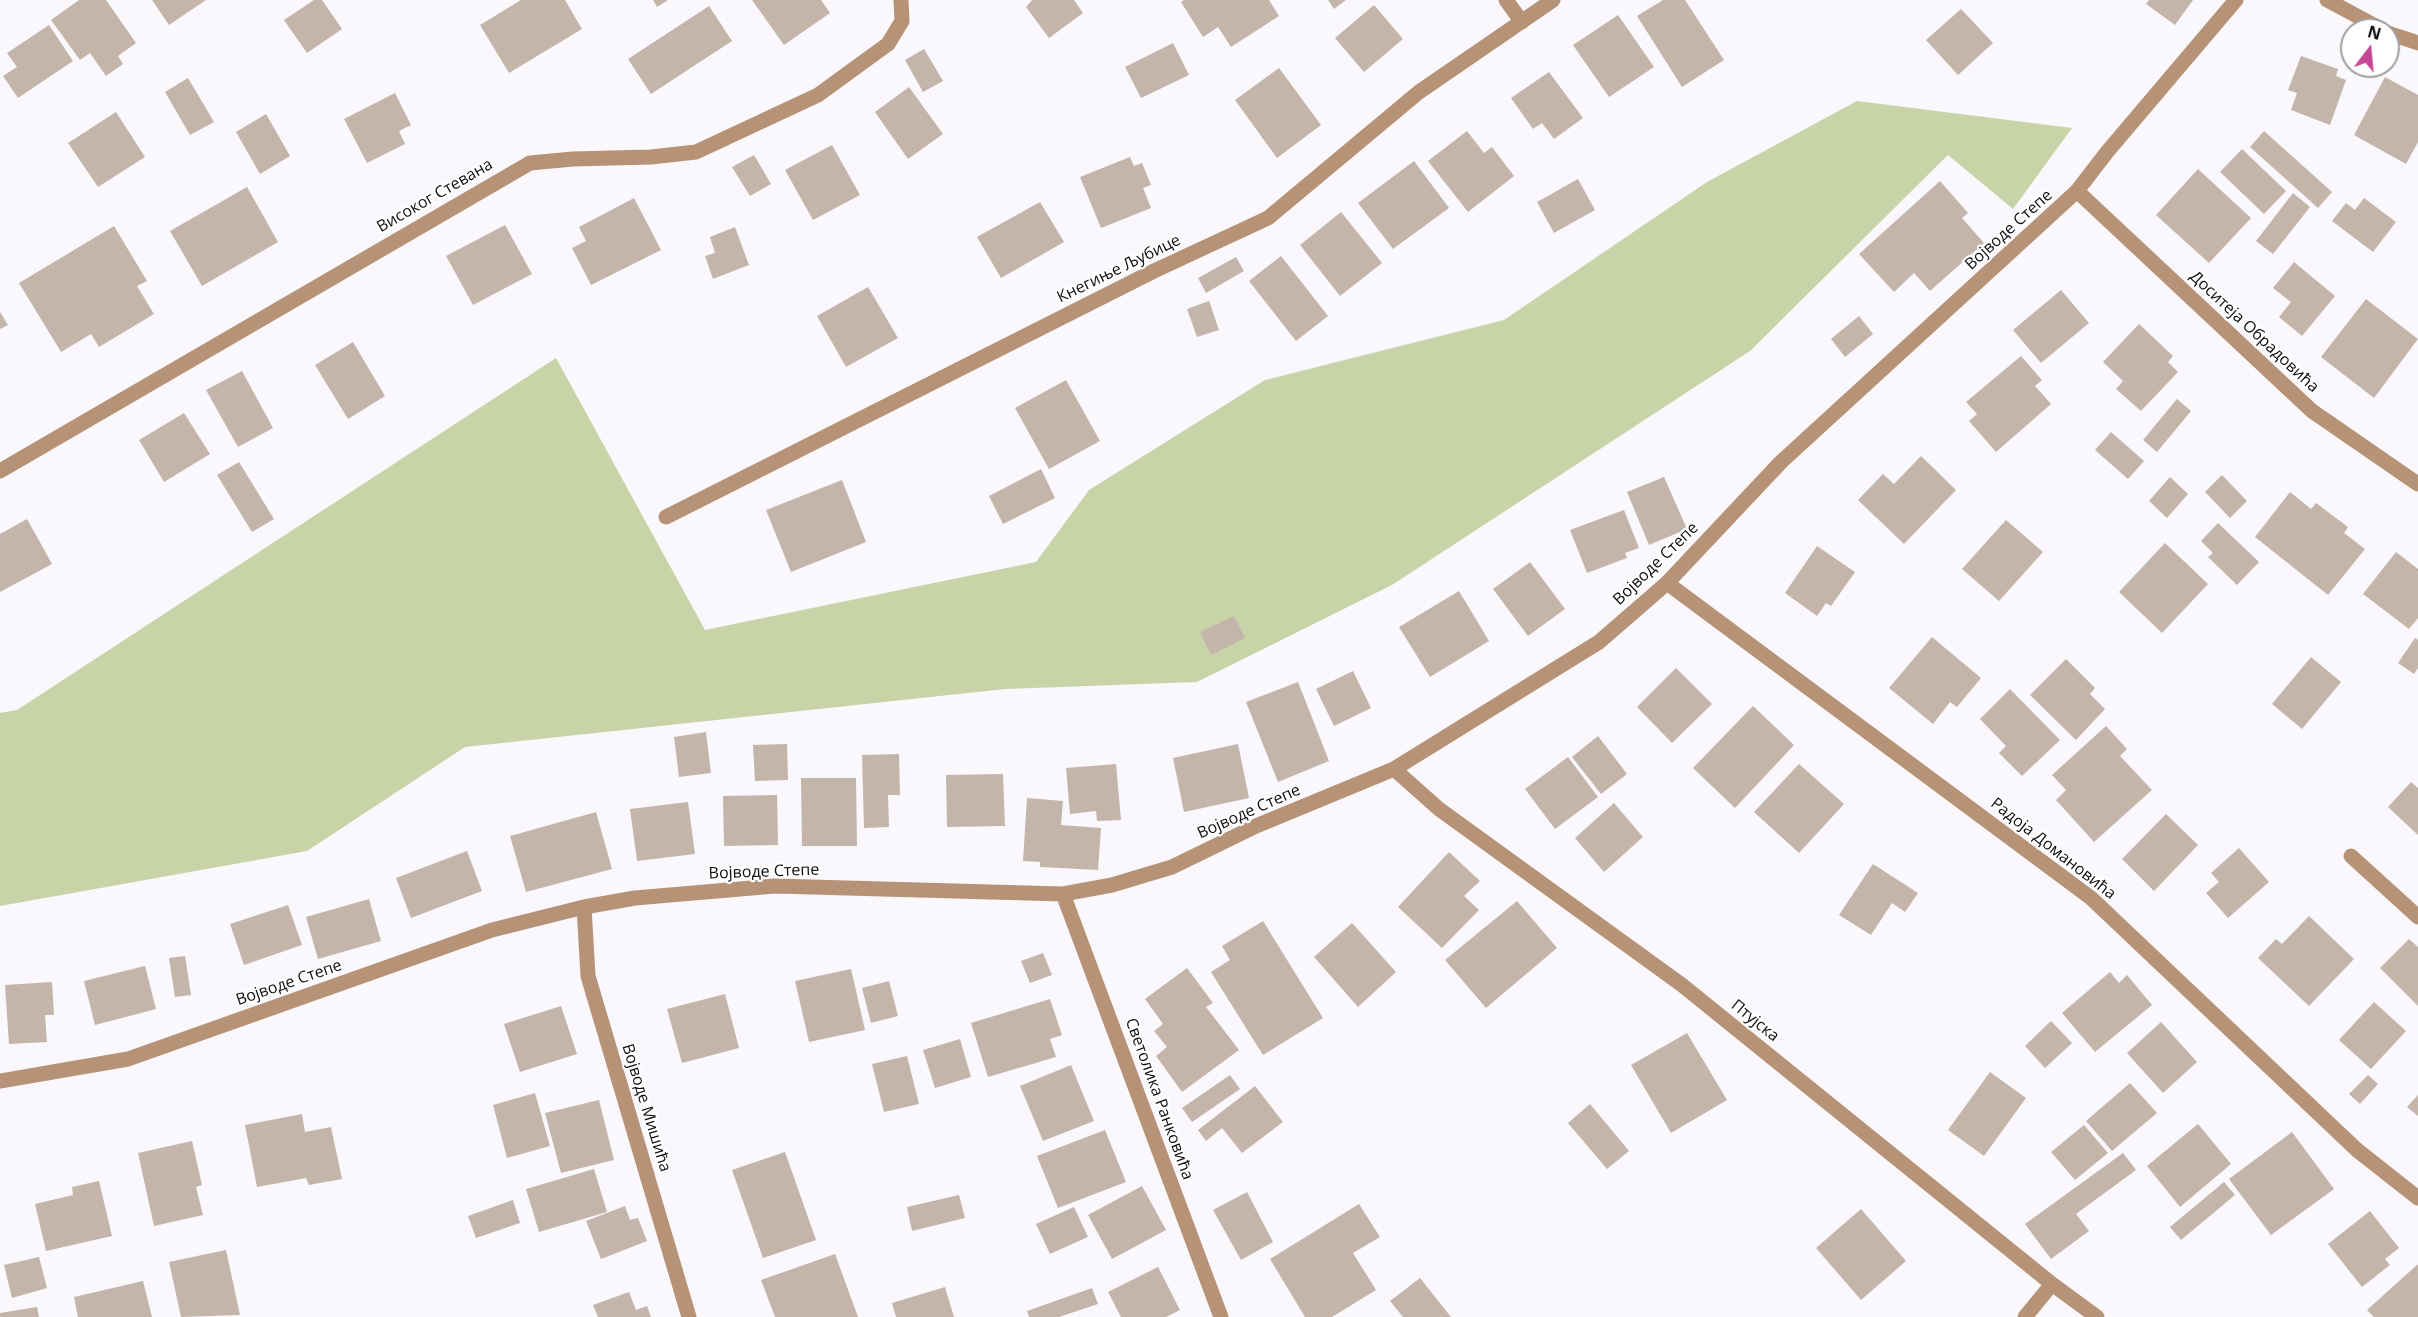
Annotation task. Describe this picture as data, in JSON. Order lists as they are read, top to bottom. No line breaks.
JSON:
{"streets":{"street":["Високог Стевана","Војводе Степе","Кнегиње Љубице","Доситеја Обрадовића","Радоја Домановића","Птујска","Светолика Ранковића","Војводе Мишића"]},"crossings":[["Војводе Степе","Доситеја Обрадовића"],["Војводе Степе","Радоја Домановића"],["Војводе Степе","Птујска"],["Војводе Степе","Светолика Ранковића"],["Војводе Степе","Војводе Мишића"]],"north":"top"}
